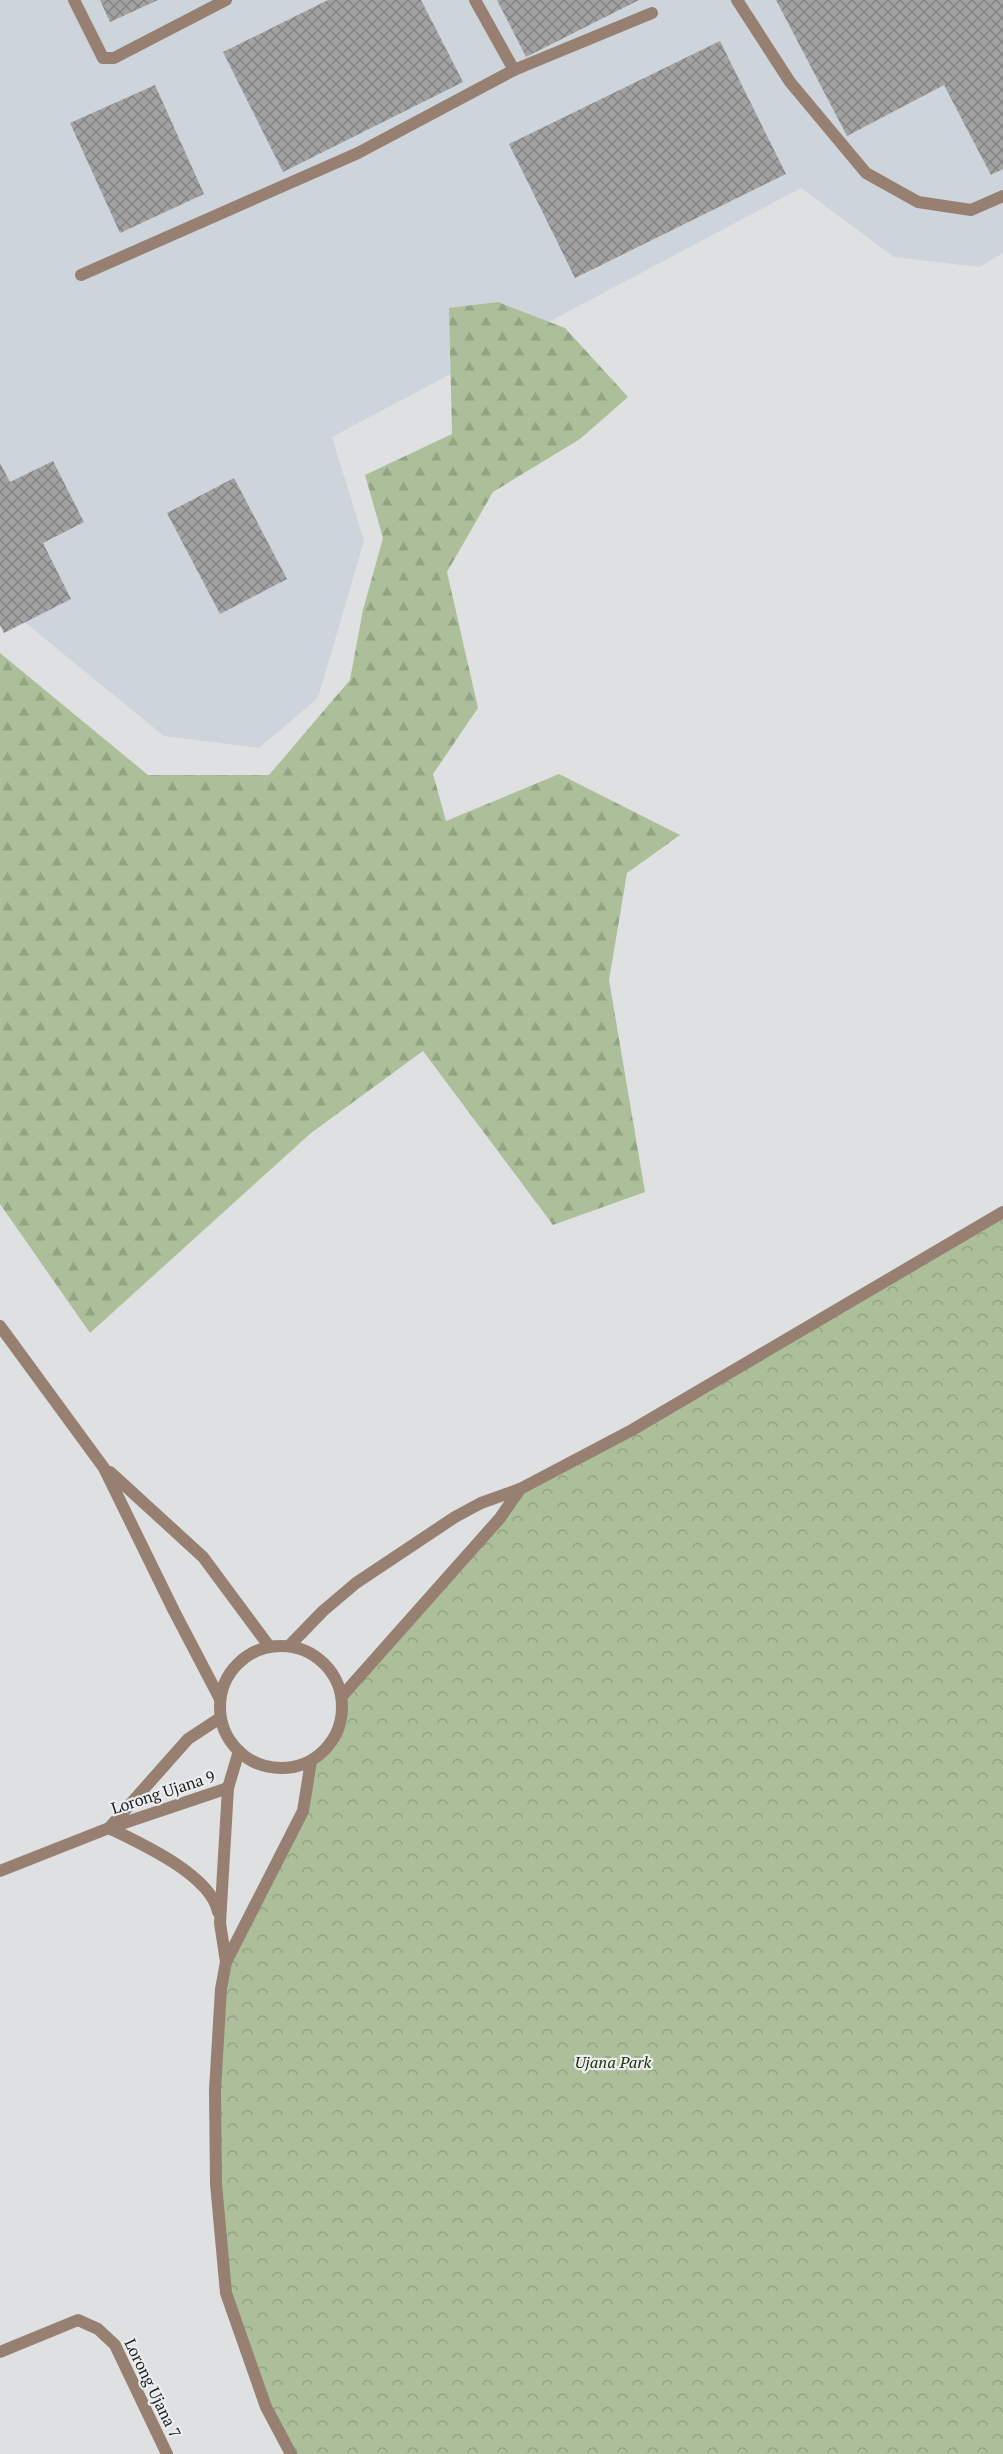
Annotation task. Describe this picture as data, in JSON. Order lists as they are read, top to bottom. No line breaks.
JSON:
{"streets":{"street":["Lorong Ujana 9","Lorong Ujana 7"]},"parks":["Ujana Park"]}
